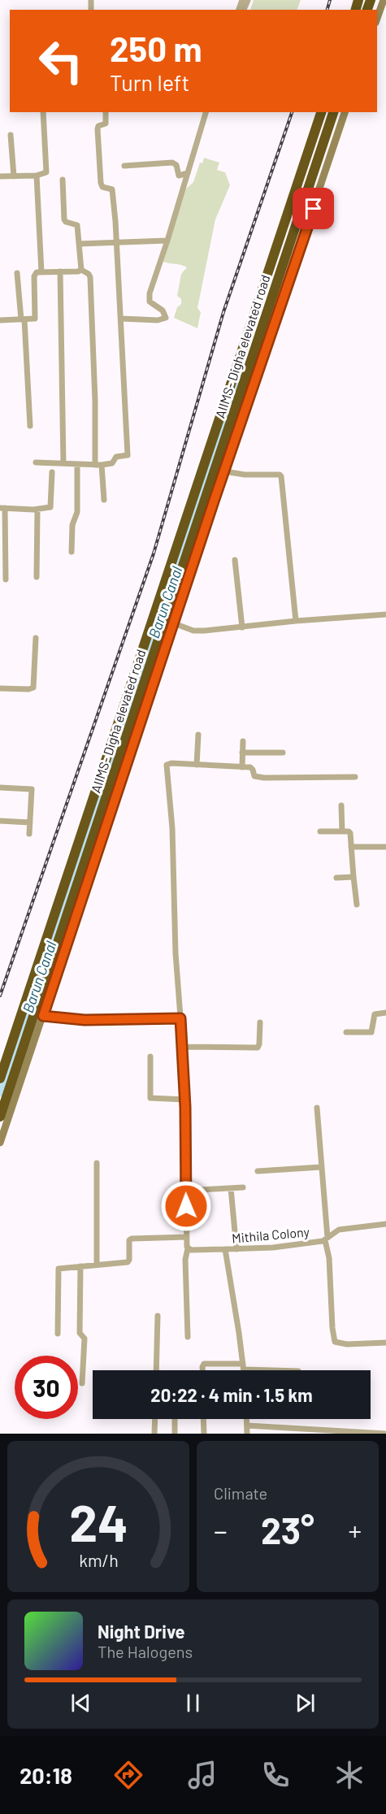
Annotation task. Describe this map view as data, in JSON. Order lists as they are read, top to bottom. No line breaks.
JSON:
{"streets":{"highway":["AIIMS- Digha elevated road"],"street":["Mithila Colony"]},"water":["Barun Canal"],"page":{"turn":["250 m","Turn left"],"limit":"30","trip":"20:22 · 4 min · 1.5 km","tile":"Climate","heat":["−","23°","+"],"song":["Night Drive","The Halogens"],"tabs":"20:18","gauge":["24","km/h"]}}
